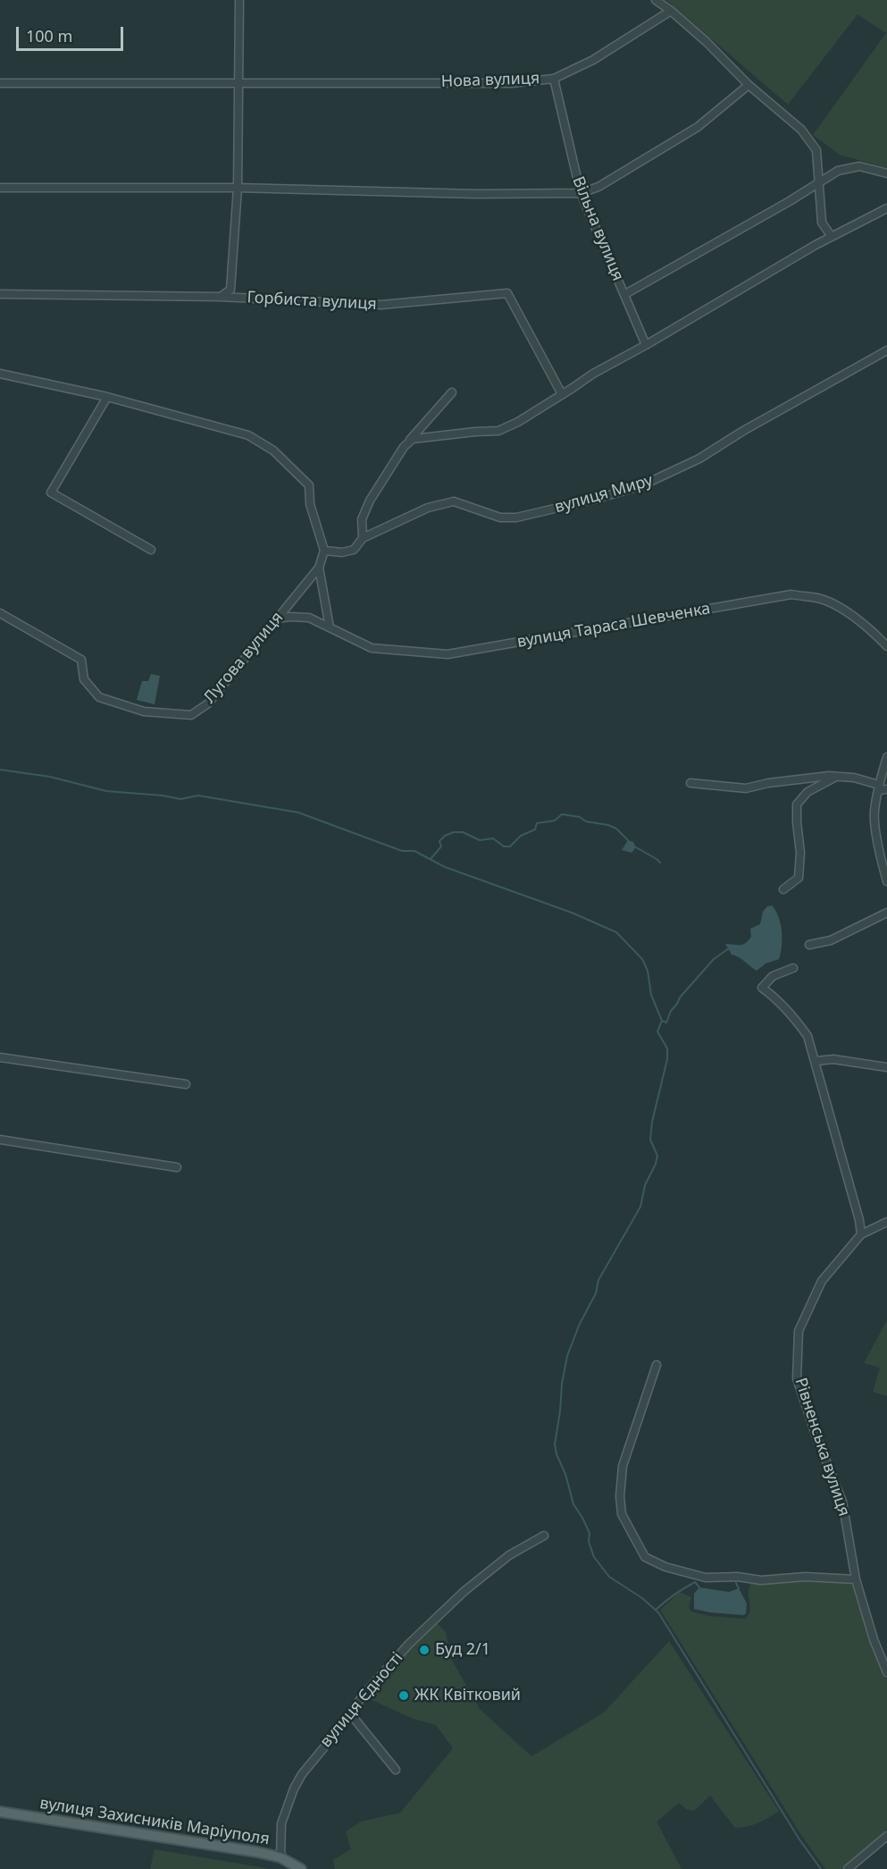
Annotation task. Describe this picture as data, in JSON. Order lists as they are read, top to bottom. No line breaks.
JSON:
{"streets":{"main road":["вулиця Захисників Маріуполя"],"street":["Нова вулиця","Вільна вулиця","Горбиста вулиця","вулиця Миру","вулиця Тараса Шевченка","Лугова вулиця","Рівненська вулиця","вулиця Єдності"]},"crossings":[["Нова вулиця","Вільна вулиця"],["вулиця Тараса Шевченка","Лугова вулиця"],["вулиця Єдності","вулиця Захисників Маріуполя"]],"places":["Буд 2/1","ЖК Квітковий"],"scale_bar":"100 m"}
